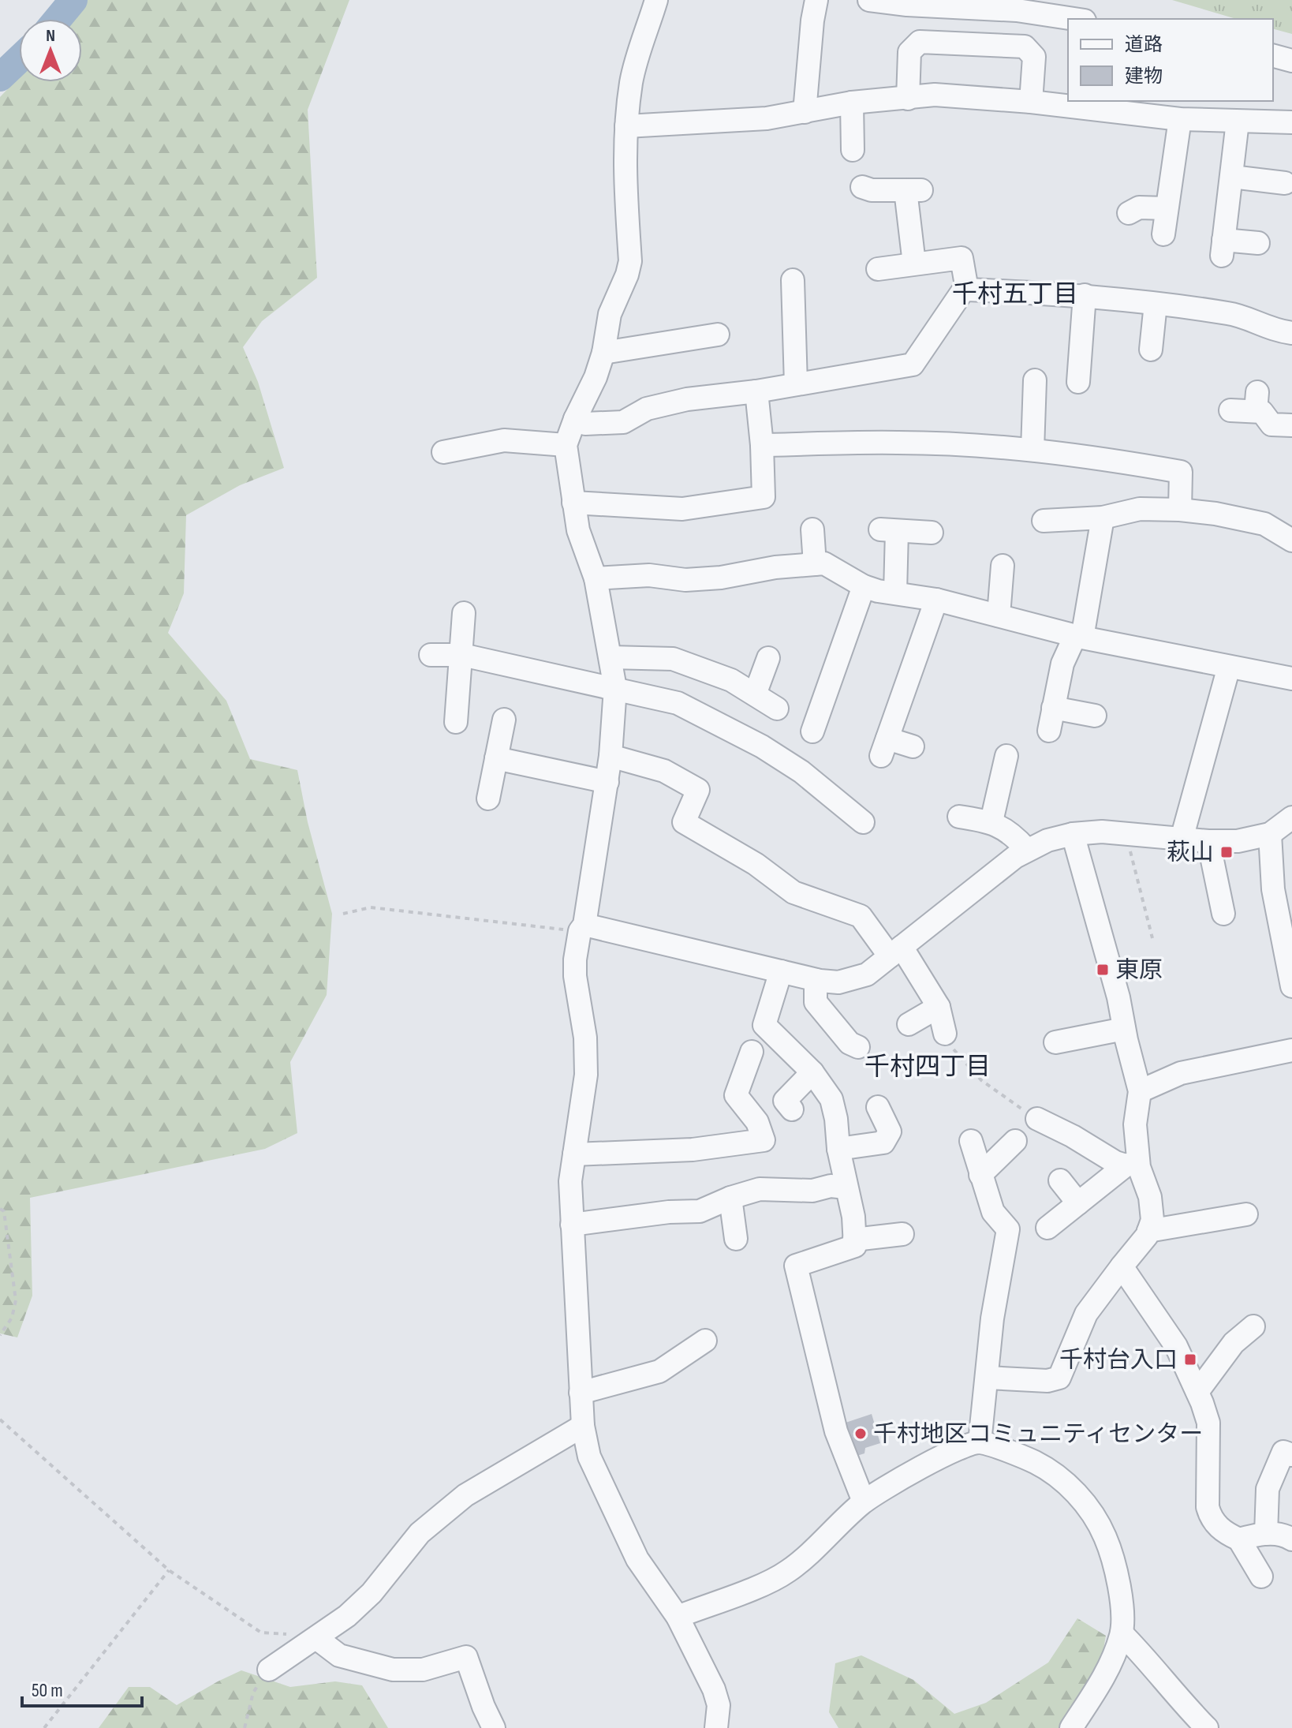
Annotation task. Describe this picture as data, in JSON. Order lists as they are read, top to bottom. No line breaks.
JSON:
{"districts":["千村五丁目","千村四丁目"],"places":{"transit":["萩山","東原","千村台入口"],"other":["千村地区コミュニティセンター"]},"legend":["道路","建物"],"scale_bar":"50 m","north":"top"}
